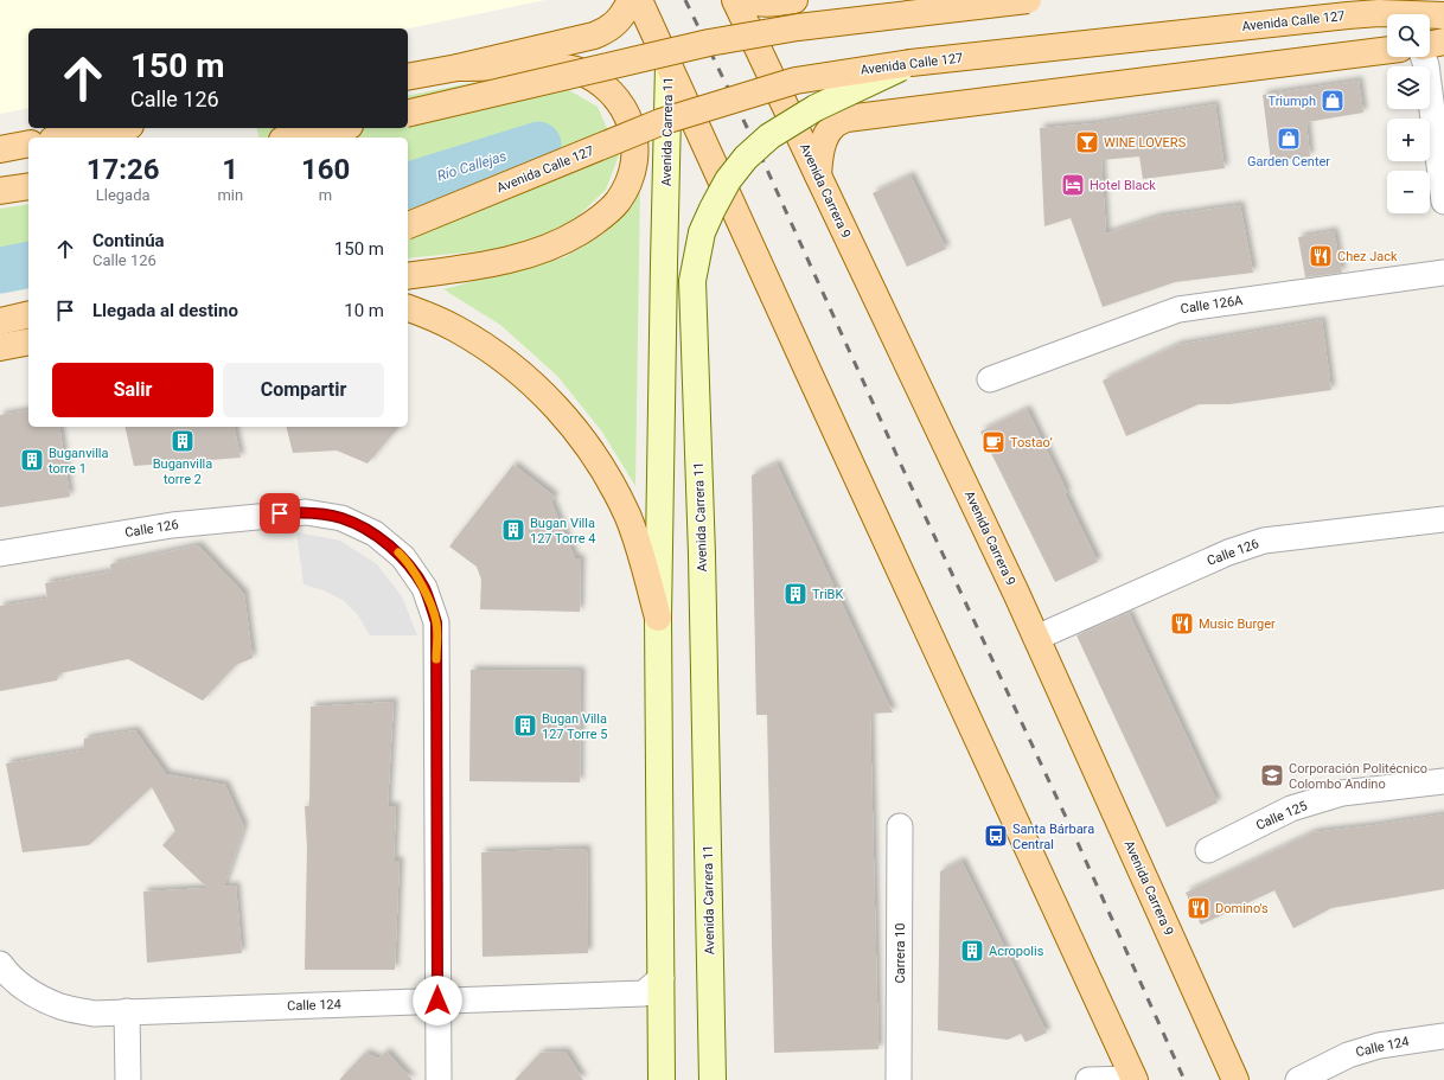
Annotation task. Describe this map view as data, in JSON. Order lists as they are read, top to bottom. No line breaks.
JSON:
{"streets":{"main road":["Avenida Calle 127","Avenida Carrera 11","Avenida Carrera 9"],"street":["Calle 126A","Calle 126","Calle 125","Carrera 10","Calle 124"]},"crossings":[["Avenida Calle 127","Avenida Carrera 11"],["Avenida Carrera 11","Calle 124"],["Avenida Carrera 9","Calle 126"],["Calle 126","Calle 124"]],"water":["Río Callejas"],"places":{"shop":["Triumph","Garden Center"],"bar":["WINE LOVERS"],"hotel":["Hotel Black"],"restaurant":["Chez Jack","Music Burger","Domino's"],"building":["Buganvilla torre 2","Buganvilla torre 1","Bugan Villa 127 Torre 4","TriBK","Bugan Villa 127 Torre 5","Acropolis"],"cafe":["Tostao’"],"school or university":["Corporación Politécnico Colombo Andino"],"bus stop":["Santa Bárbara Central"]},"page":{"map_buttons":["+","−"],"turn":["150 m","Calle 126"],"eta":["17:26","Llegada","1","min","160","m"],"list":[{"name":"Continúa","note":"Calle 126","value":"150 m"},{"name":"Llegada al destino","value":"10 m"}],"buttons":["Salir","Compartir"]}}
